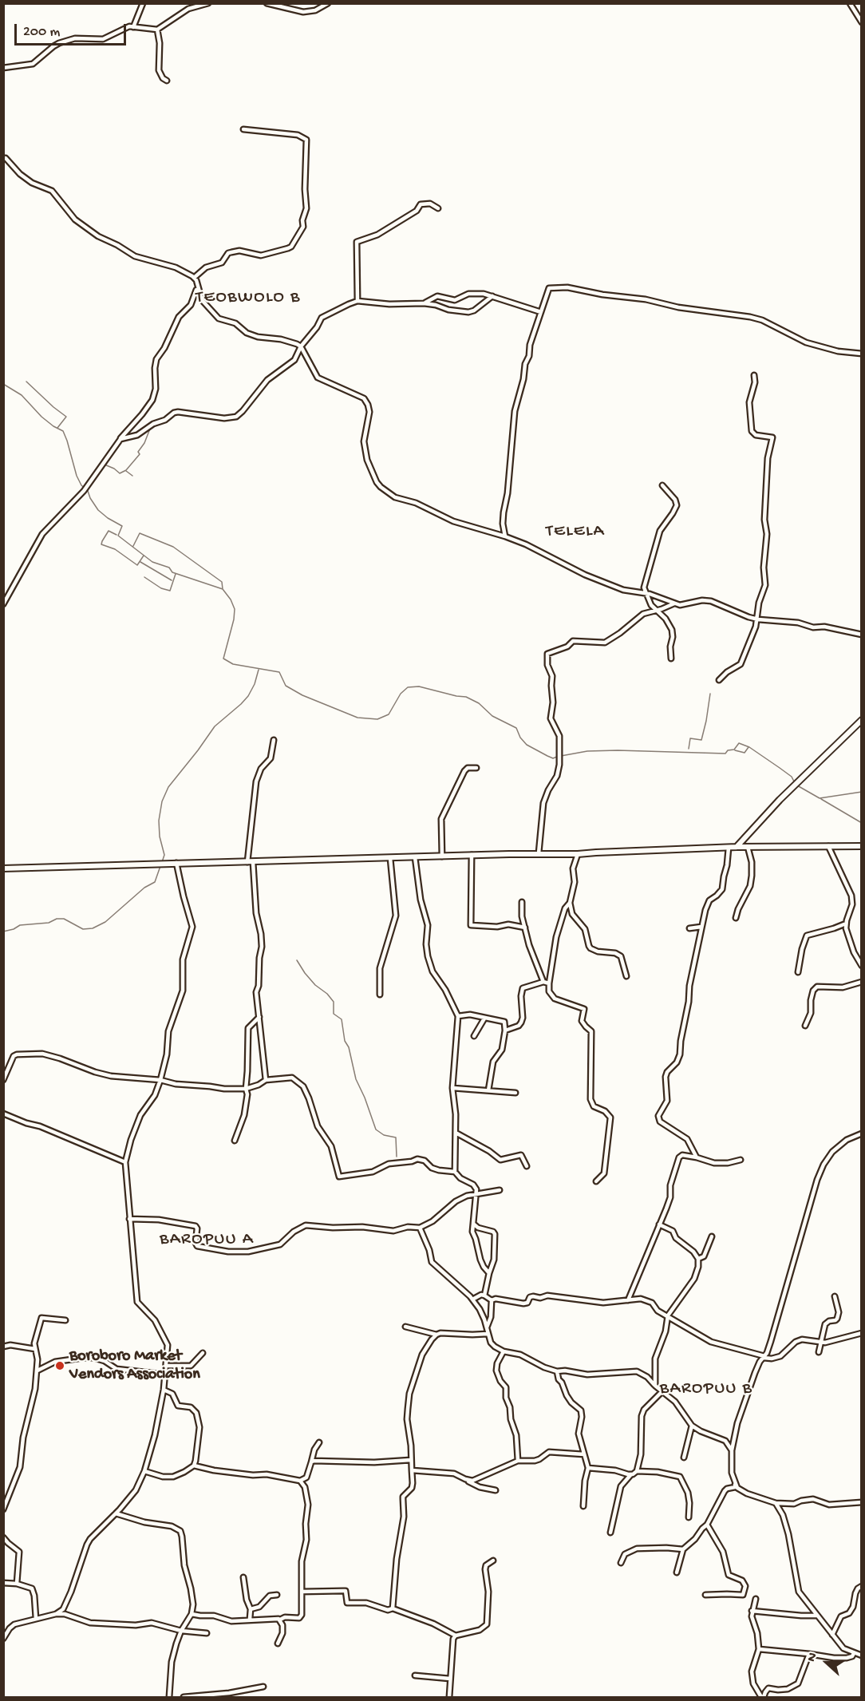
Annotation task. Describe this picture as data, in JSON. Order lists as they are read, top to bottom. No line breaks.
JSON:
{"districts":["TEOBWOLO B","TELELA","BAROPUU A","BAROPUU B"],"places":["Boroboro Market Vendors Association"],"scale_bar":"200 m","north":"left"}
